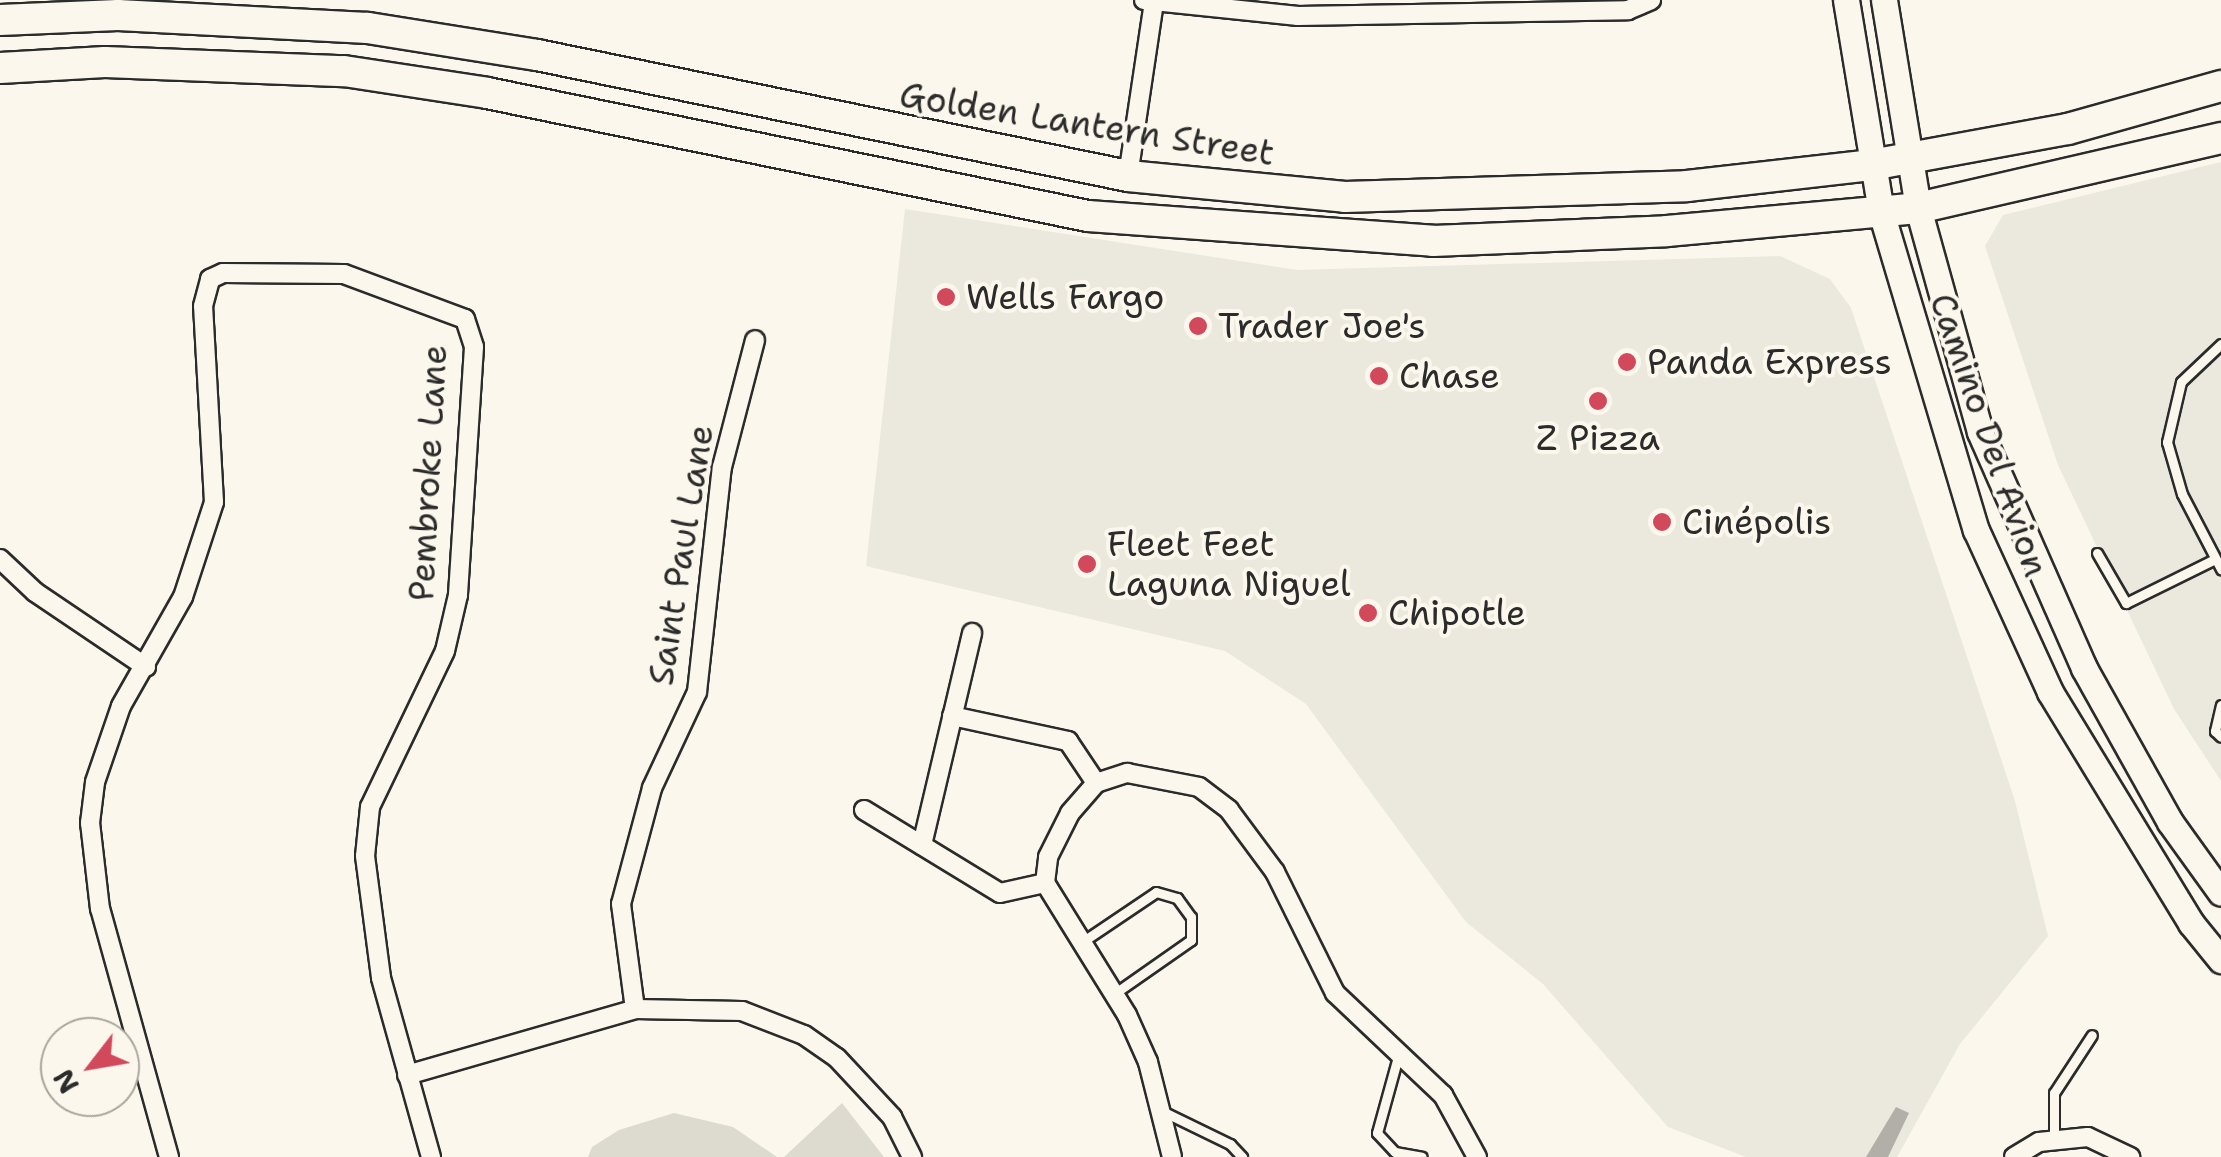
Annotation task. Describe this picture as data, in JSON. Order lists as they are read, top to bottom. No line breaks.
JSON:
{"streets":{"main road":["Golden Lantern Street","Camino Del Avion"],"street":["Pembroke Lane","Saint Paul Lane"]},"crossings":[["Golden Lantern Street","Camino Del Avion"]],"places":["Wells Fargo","Trader Joe's","Panda Express","Chase","Z Pizza","Cinépolis","Fleet Feet Laguna Niguel","Chipotle"],"north":"bottom left"}
